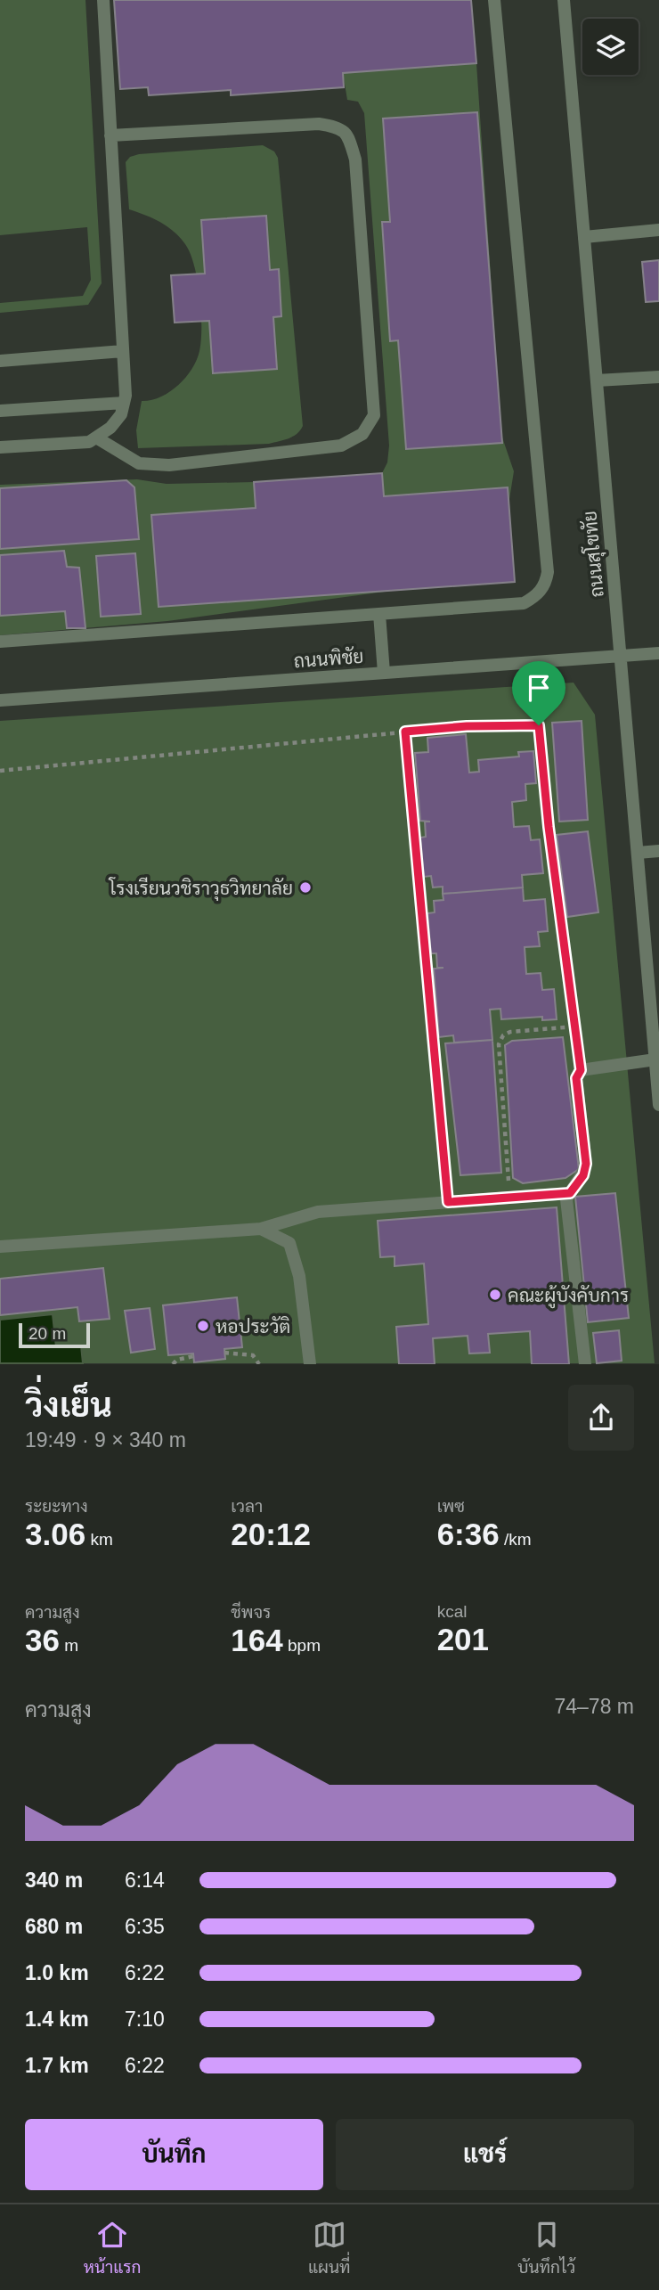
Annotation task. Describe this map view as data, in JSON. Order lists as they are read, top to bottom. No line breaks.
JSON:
{"streets":{"street":["ถนนสุโขทัย","ถนนพิชัย"]},"crossings":[["ถนนสุโขทัย","ถนนพิชัย"]],"places":["โรงเรียนวชิราวุธวิทยาลัย","คณะผู้บังคับการ","หอประวัติ"],"scale_bar":"20 m","page":{"scale":"20 m","heading":["วิ่งเย็น","19:49 · 9 × 340 m"],"stats":[["ระยะทาง","3.06 km"],["เวลา","20:12"],["เพซ","6:36 /km"],["ความสูง","36 m"],["ชีพจร","164 bpm"],["kcal","201"]],"chart":["ความสูง","74–78 m"],"list":[{"name":"340 m","note":"6:14"},{"name":"680 m","note":"6:35"},{"name":"1.0 km","note":"6:22"},{"name":"1.4 km","note":"7:10"},{"name":"1.7 km","note":"6:22"}],"buttons":["บันทึก","แชร์"],"tabs":["หน้าแรก","แผนที่","บันทึกไว้"]}}
